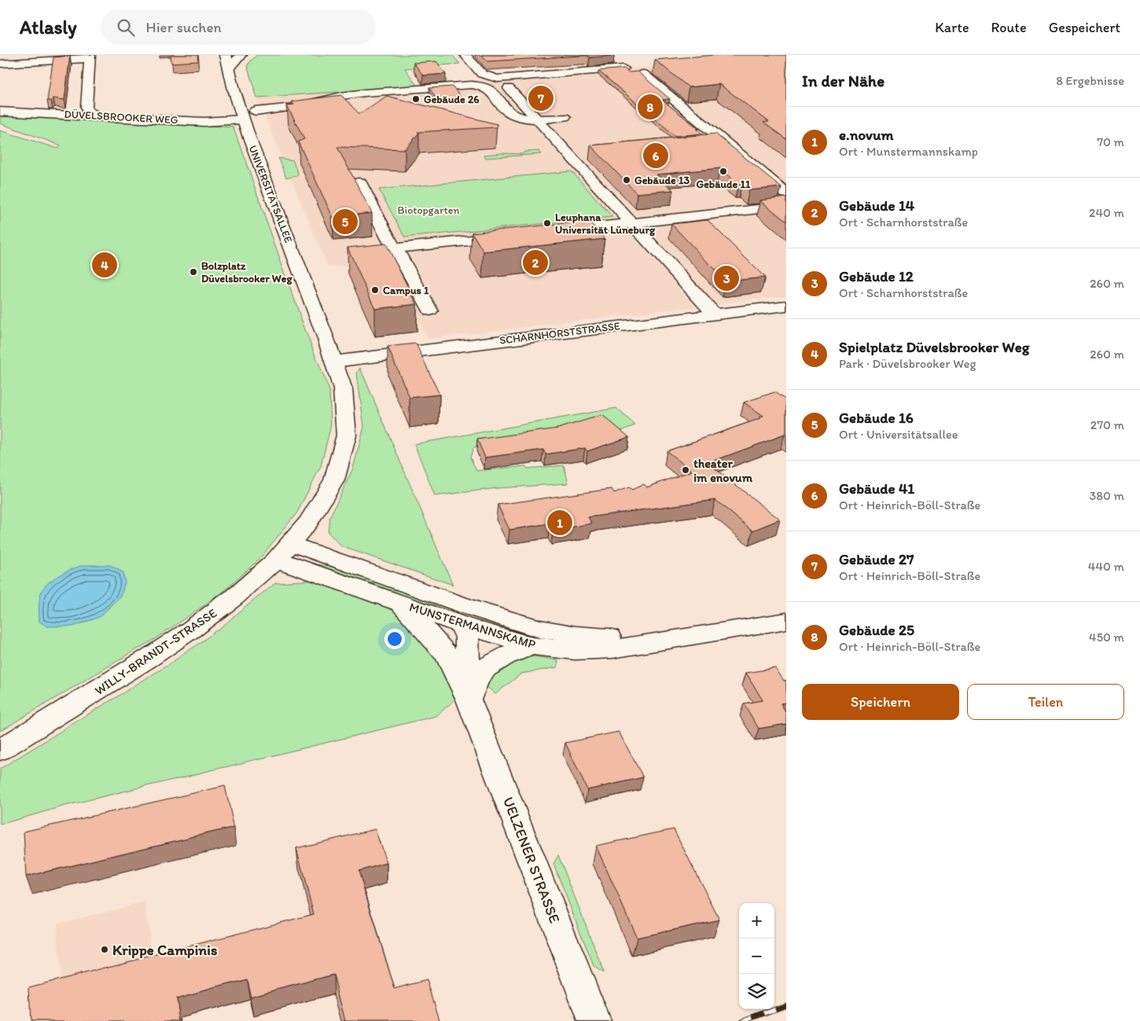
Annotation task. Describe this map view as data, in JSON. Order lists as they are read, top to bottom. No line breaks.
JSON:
{"streets":{"street":["DÜVELSBROOKER WEG","UNIVERSITÄTSALLEE","SCHARNHORSTSTRASSE","MUNSTERMANNSKAMP","WILLY-BRANDT-STRASSE","UELZENER STRASSE"]},"crossings":[["DÜVELSBROOKER WEG","UNIVERSITÄTSALLEE"],["UNIVERSITÄTSALLEE","SCHARNHORSTSTRASSE"],["UNIVERSITÄTSALLEE","WILLY-BRANDT-STRASSE"],["SCHARNHORSTSTRASSE","WILLY-BRANDT-STRASSE"],["MUNSTERMANNSKAMP","WILLY-BRANDT-STRASSE"],["MUNSTERMANNSKAMP","UELZENER STRASSE"]],"parks":["Biotopgarten"],"places":["Gebäude 26","Gebäude 11","Gebäude 13","Leuphana Universität Lüneburg","Bolzplatz Düvelsbrooker Weg","Campus 1","theater im enovum","Krippe Campinis"],"page":{"header":"Atlasly","search":"Hier suchen","nav":["Karte","Route","Gespeichert"],"heading":["In der Nähe","8 Ergebnisse"],"pins":["7","8","6","5","2","4","3","1"],"list":[{"mark":"1","name":"e.novum","note":"Ort · Munstermannskamp","value":"70 m"},{"mark":"2","name":"Gebäude 14","note":"Ort · Scharnhorststraße","value":"240 m"},{"mark":"3","name":"Gebäude 12","note":"Ort · Scharnhorststraße","value":"260 m"},{"mark":"4","name":"Spielplatz Düvelsbrooker Weg","note":"Park · Düvelsbrooker Weg","value":"260 m"},{"mark":"5","name":"Gebäude 16","note":"Ort · Universitätsallee","value":"270 m"},{"mark":"6","name":"Gebäude 41","note":"Ort · Heinrich-Böll-Straße","value":"380 m"},{"mark":"7","name":"Gebäude 27","note":"Ort · Heinrich-Böll-Straße","value":"440 m"},{"mark":"8","name":"Gebäude 25","note":"Ort · Heinrich-Böll-Straße","value":"450 m"}],"buttons":["Speichern","Teilen"],"map_buttons":["+","−"]}}
